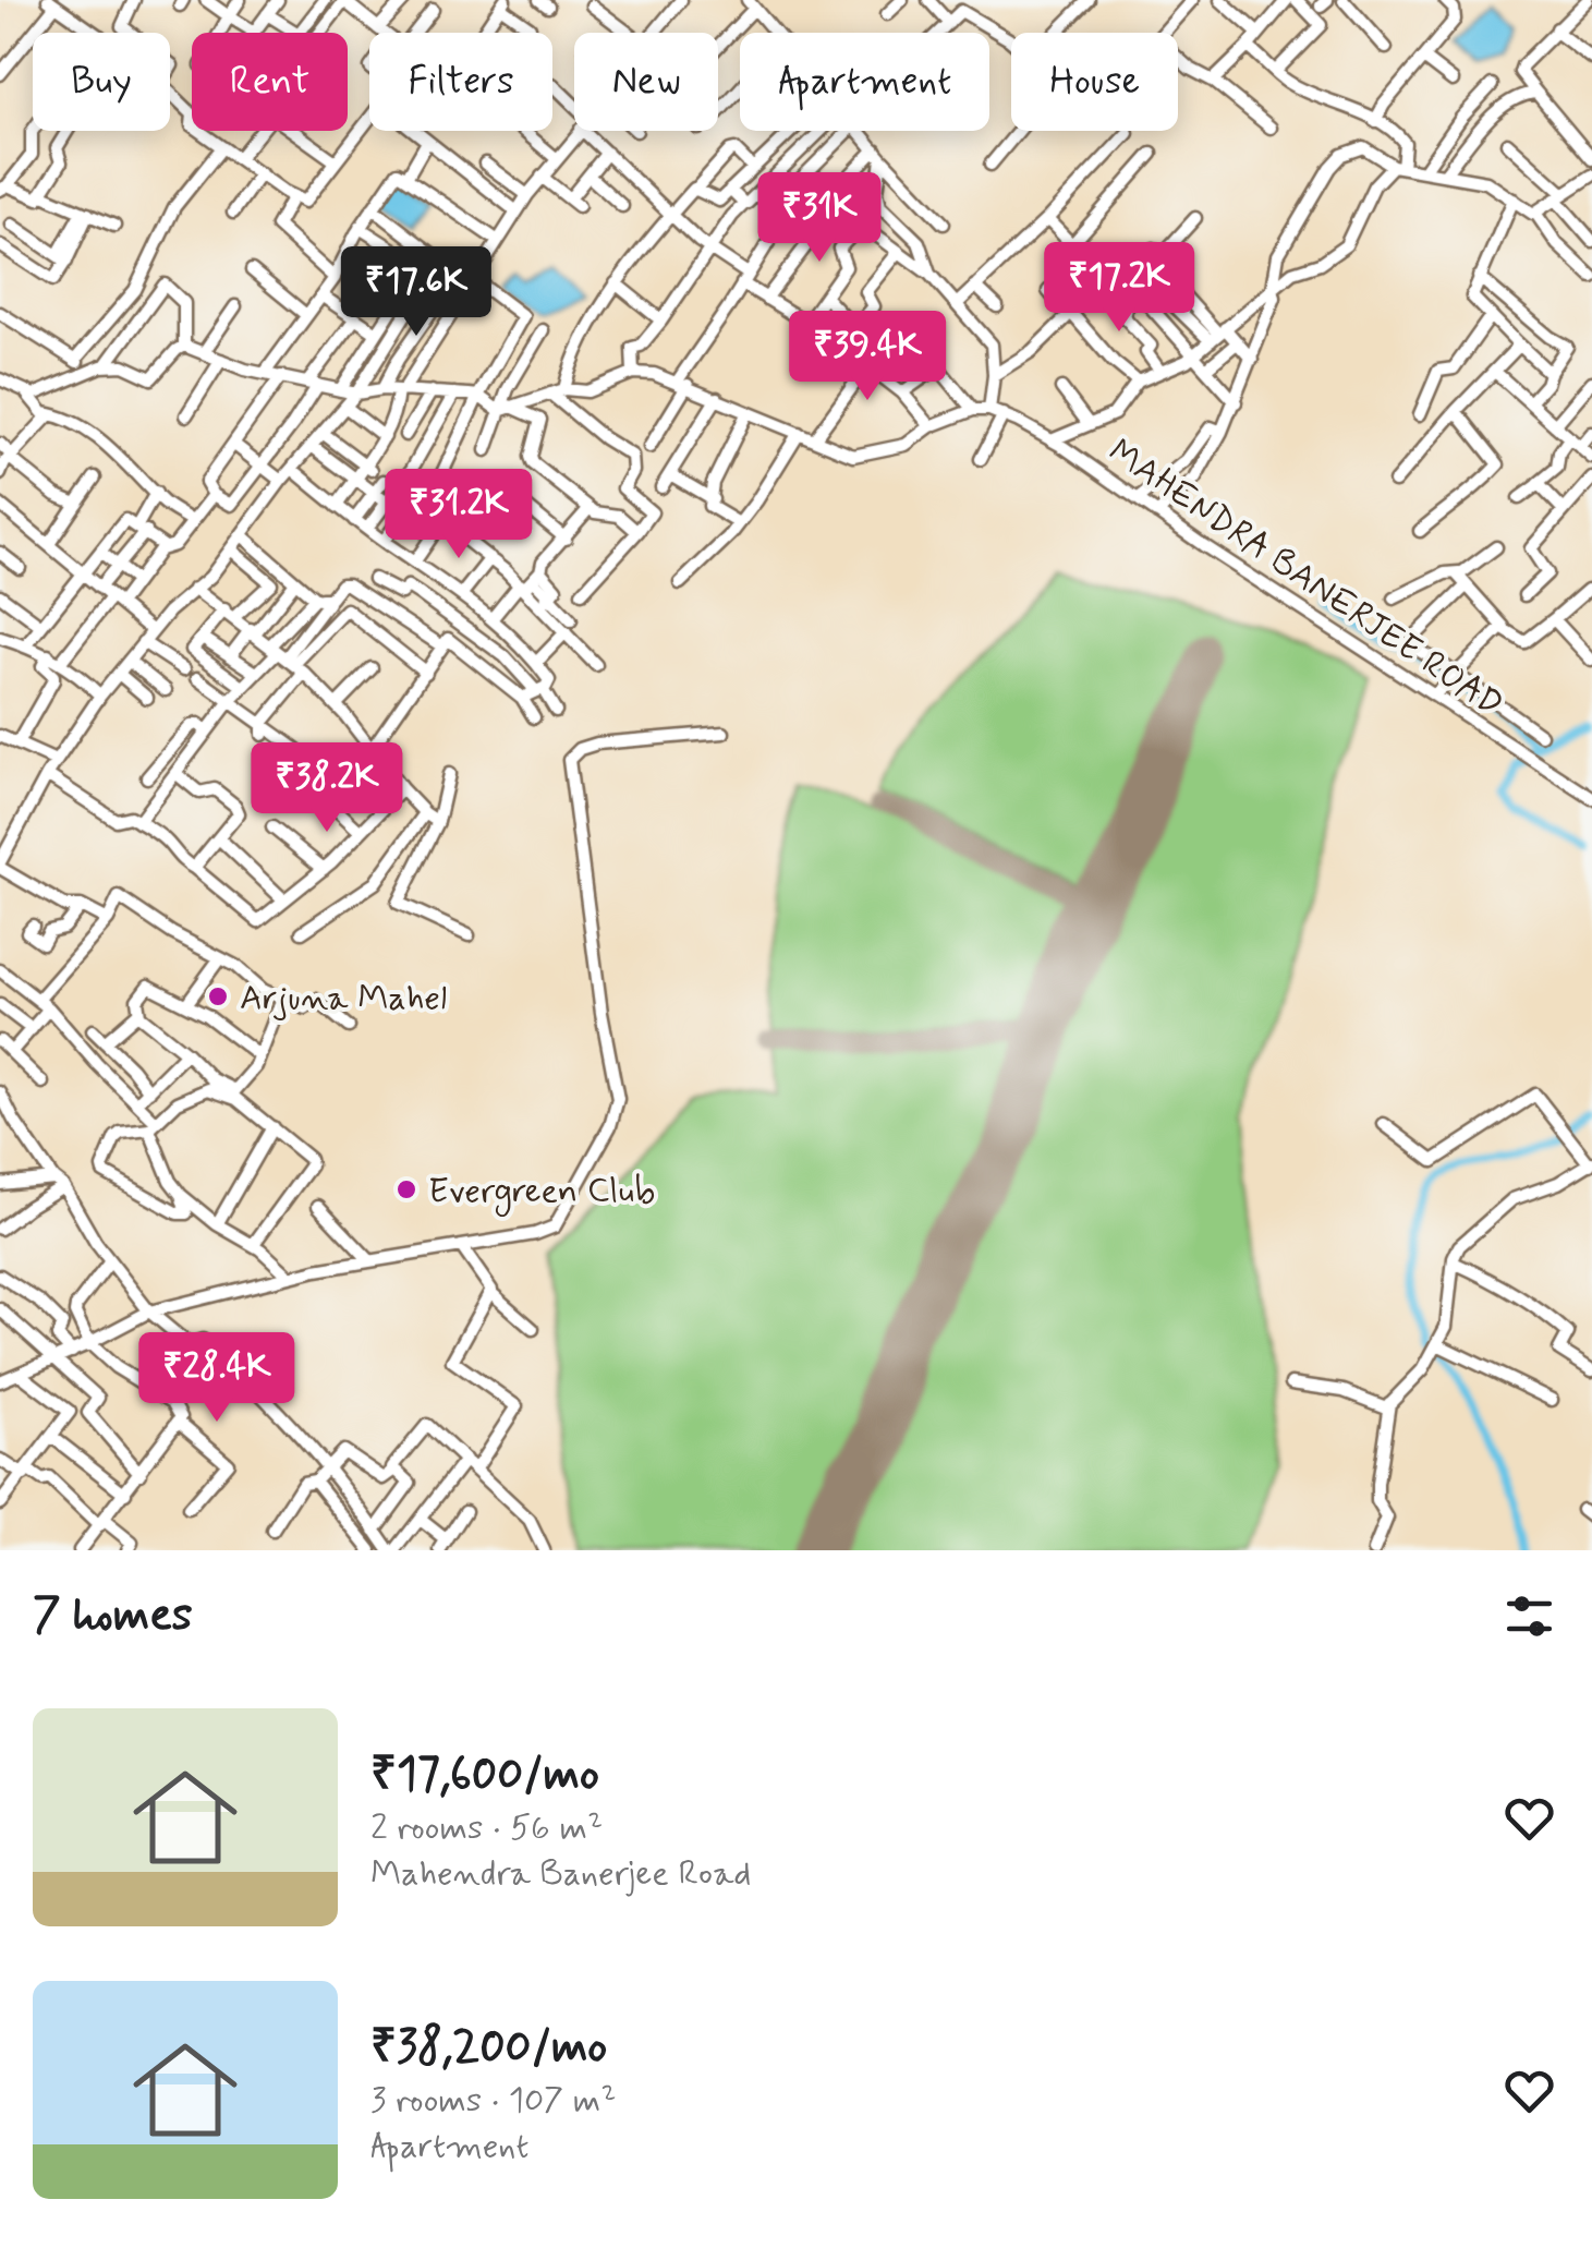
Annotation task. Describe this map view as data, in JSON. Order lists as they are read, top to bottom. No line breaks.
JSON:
{"streets":{"street":["MAHENDRA BANERJEE ROAD"]},"places":["Arjuna Mahel","Evergreen Club"],"page":{"chip":["Buy","Rent","Filters","New","Apartment","House"],"price":["₹31K","₹17.2K","₹17.6K","₹39.4K","₹31.2K","₹38.2K","₹28.4K"],"heading":"7 homes","list":[{"name":"₹17,600/mo","note":"2 rooms · 56 m² · Mahendra Banerjee Road"},{"name":"₹38,200/mo","note":"3 rooms · 107 m² · Apartment"}]}}
